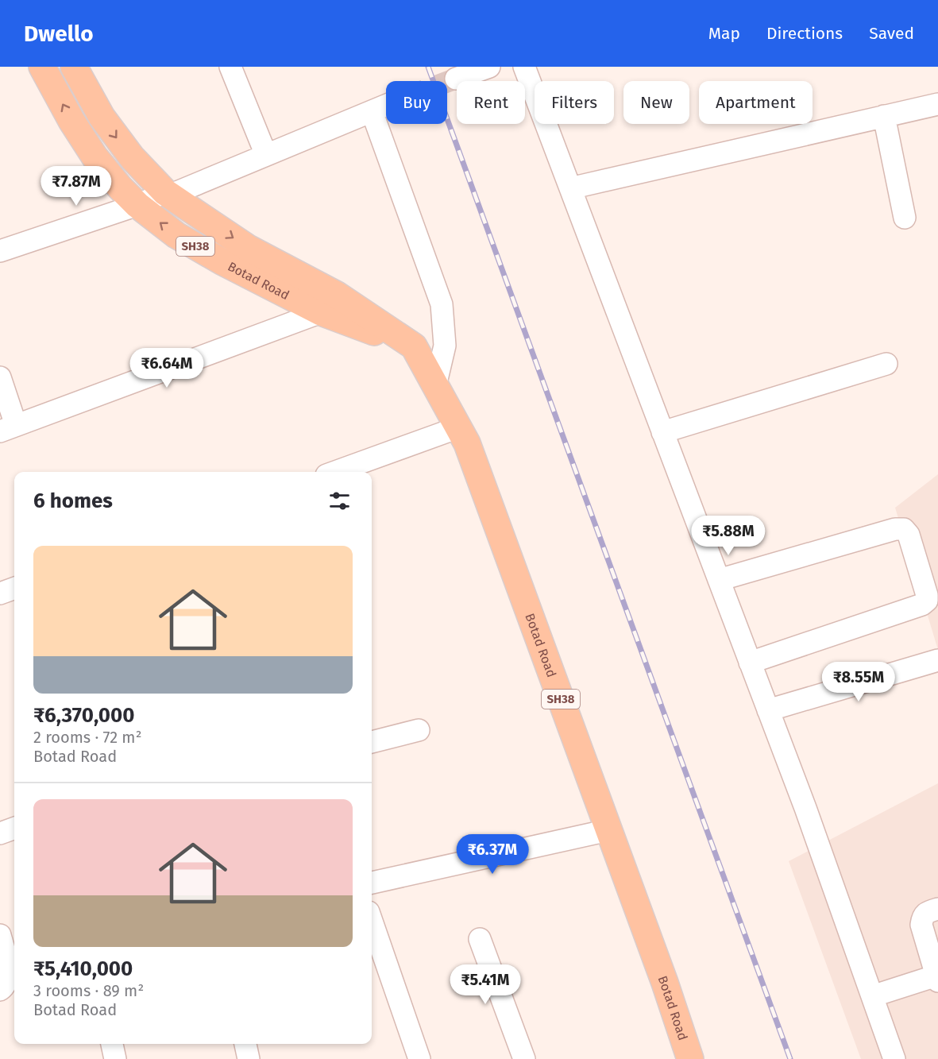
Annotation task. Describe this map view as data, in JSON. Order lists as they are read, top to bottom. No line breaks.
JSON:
{"streets":{"main road":["SH38","Botad Road"]},"page":{"header":"Dwello","nav":["Map","Directions","Saved"],"chip":["Buy","Rent","Filters","New","Apartment"],"price":["₹7.87M","₹6.64M","₹5.88M","₹8.55M","₹6.37M","₹5.41M"],"heading":"6 homes","list":[{"name":"₹6,370,000","note":"2 rooms · 72 m² · Botad Road"},{"name":"₹5,410,000","note":"3 rooms · 89 m² · Botad Road"}]}}
